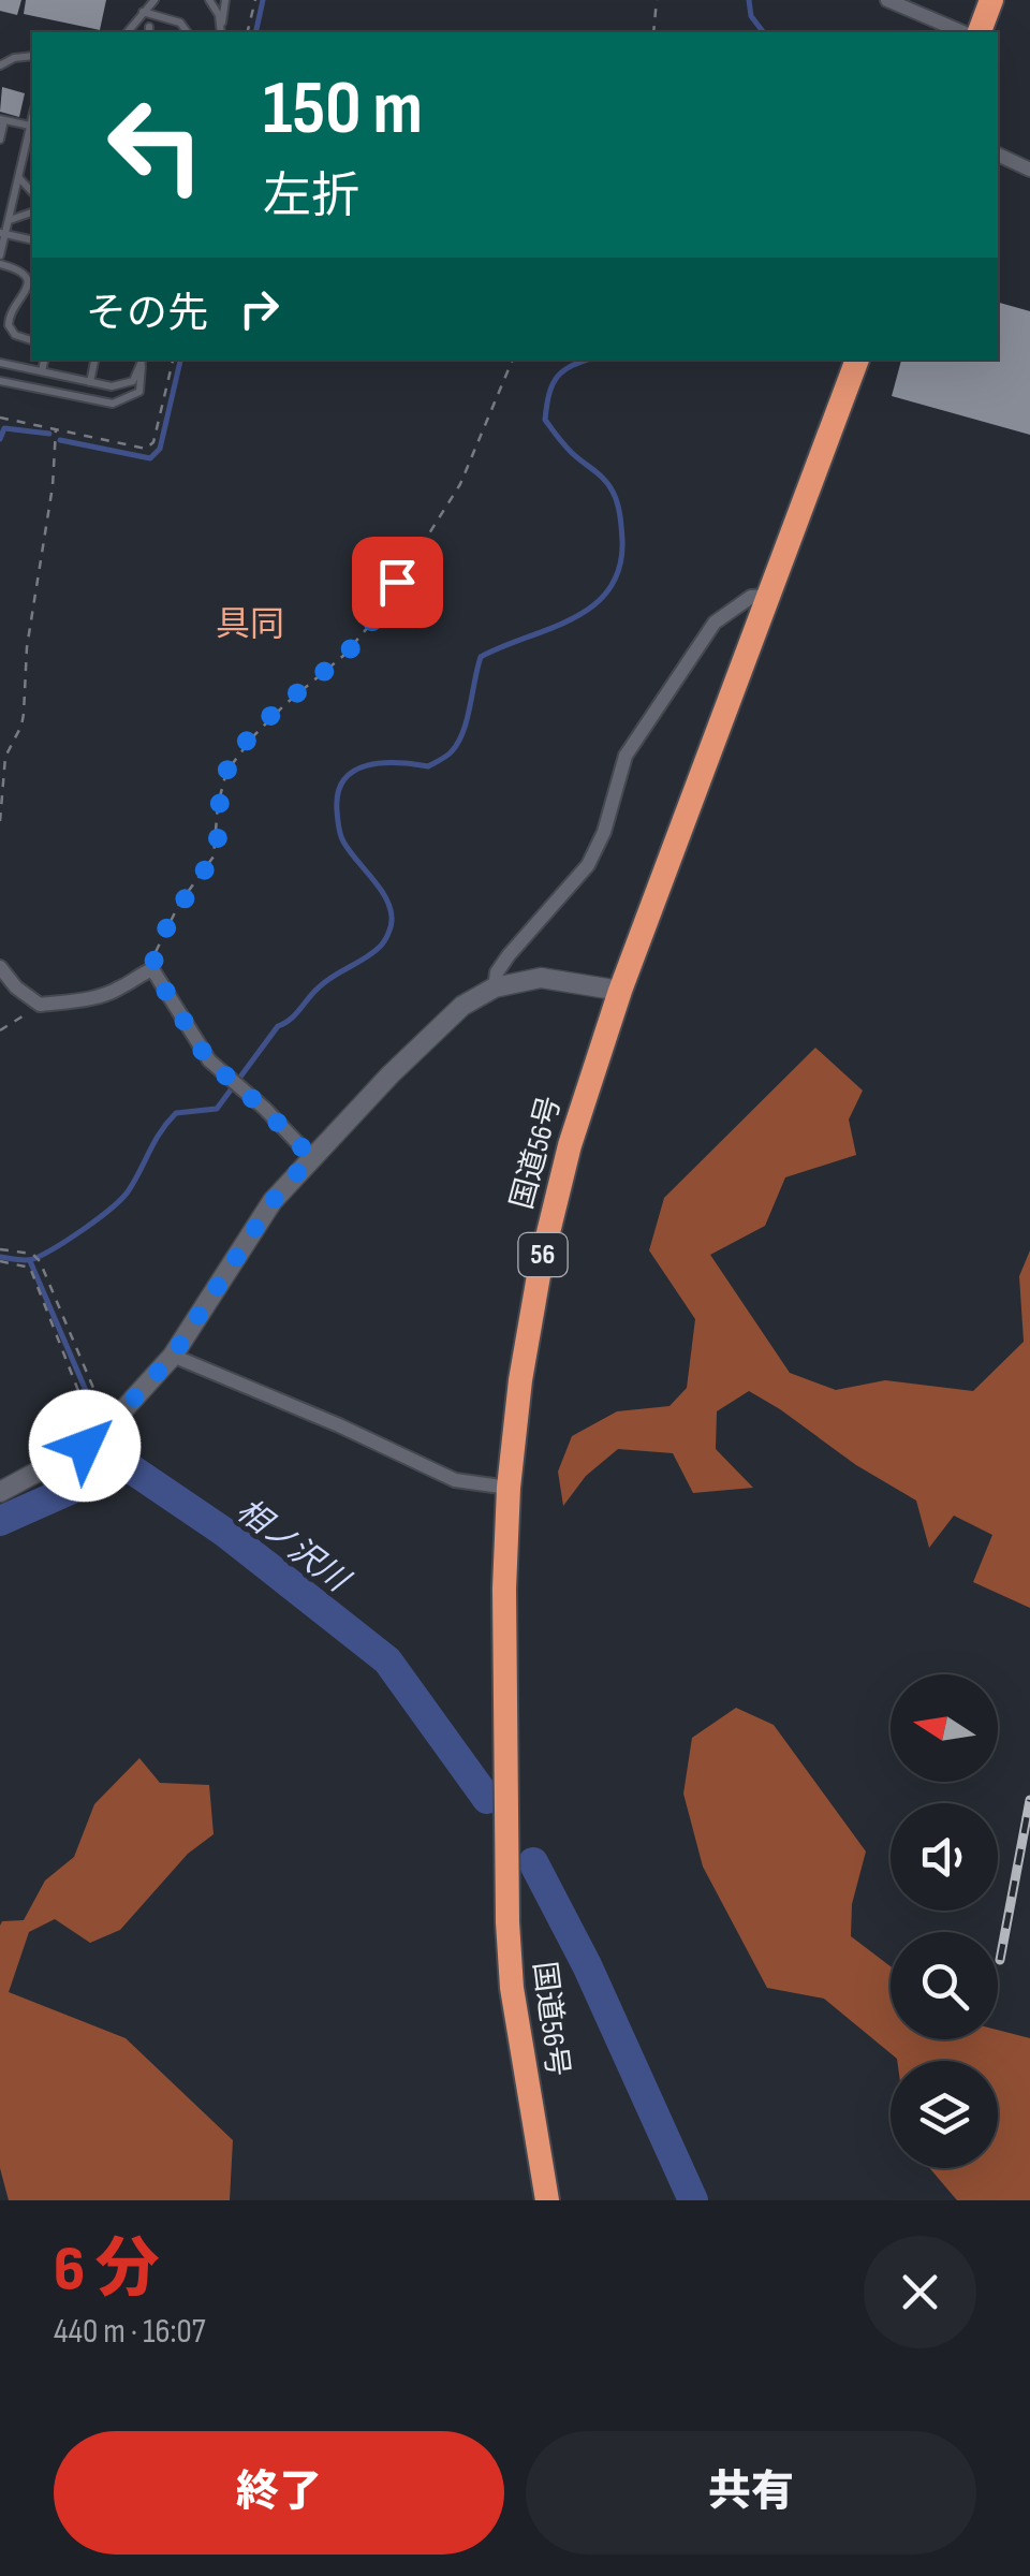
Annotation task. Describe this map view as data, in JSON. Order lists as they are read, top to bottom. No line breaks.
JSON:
{"streets":{"highway":["国道56号","56"]},"districts":["具同"],"water":["相ノ沢川"],"north":"left","page":{"turn":["150 m","左折"],"then":"その先","heading":["6 分","440 m · 16:07"],"buttons":["終了","共有"]}}
